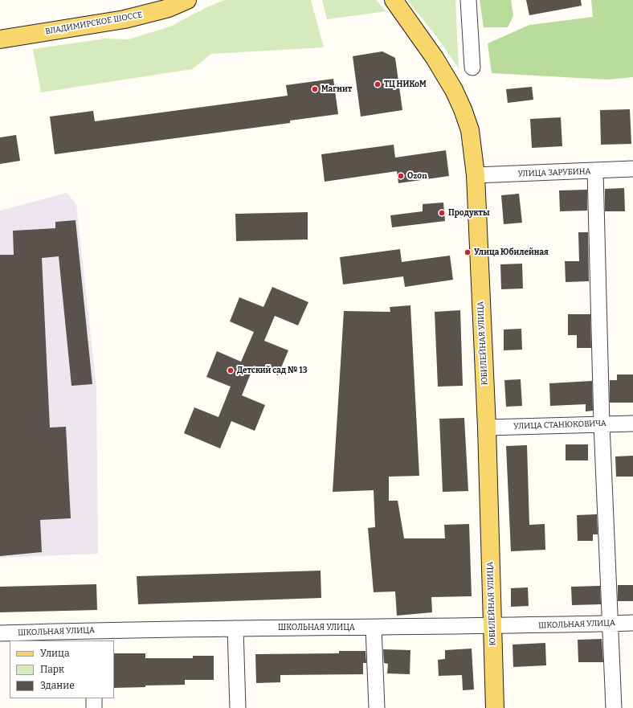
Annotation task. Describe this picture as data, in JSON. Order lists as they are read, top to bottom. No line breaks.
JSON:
{"streets":{"main road":["ВЛАДИМИРСКОЕ ШОССЕ","ЮБИЛЕЙНАЯ УЛИЦА"],"street":["УЛИЦА ЗАРУБИНА","УЛИЦА СТАНЮКОВИЧА","ШКОЛЬНАЯ УЛИЦА"]},"crossings":[["УЛИЦА ЗАРУБИНА","ЮБИЛЕЙНАЯ УЛИЦА"],["ЮБИЛЕЙНАЯ УЛИЦА","УЛИЦА СТАНЮКОВИЧА"],["ЮБИЛЕЙНАЯ УЛИЦА","ШКОЛЬНАЯ УЛИЦА"]],"places":["ТЦ НИКоМ","Магнит","Ozon","Продукты","Улица Юбилейная","Детский сад № 13"],"legend":["Улица","Парк","Здание"]}
